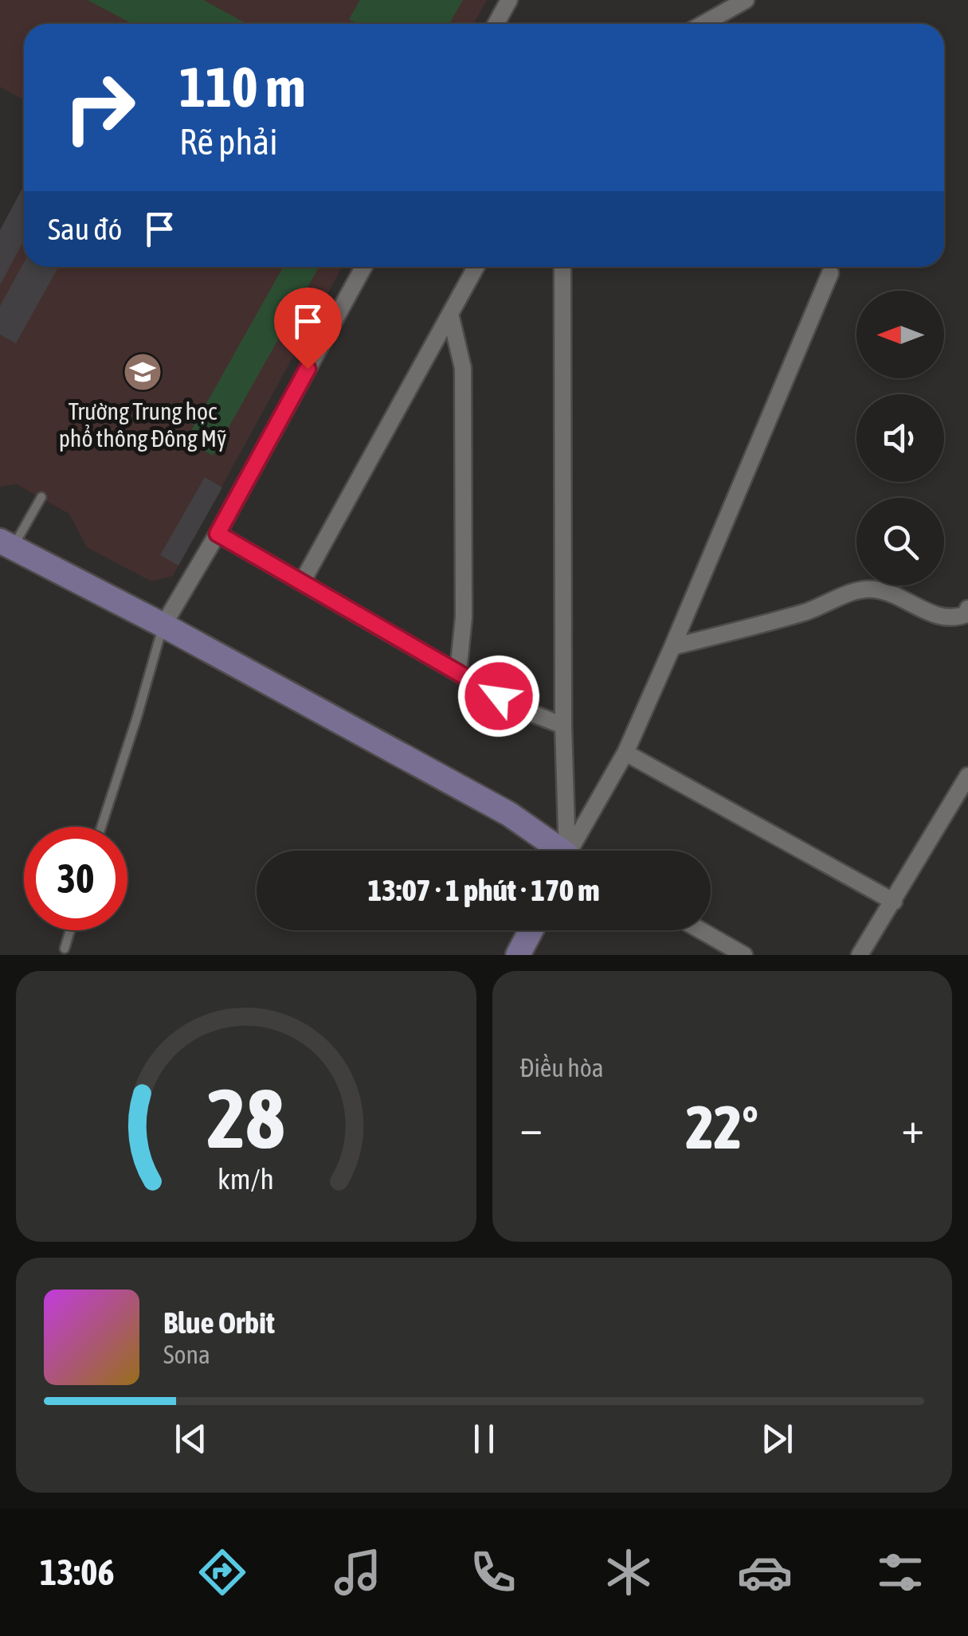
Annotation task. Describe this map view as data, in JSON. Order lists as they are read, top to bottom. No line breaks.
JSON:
{"places":{"school or university":["Trường Trung học phổ thông Đông Mỹ"]},"north":"left","page":{"turn":["110 m","Rẽ phải"],"then":"Sau đó","limit":"30","trip":"13:07 · 1 phút · 170 m","tile":"Điều hòa","heat":["−","22°","+"],"song":["Blue Orbit","Sona"],"tabs":"13:06","gauge":["28","km/h"]}}
